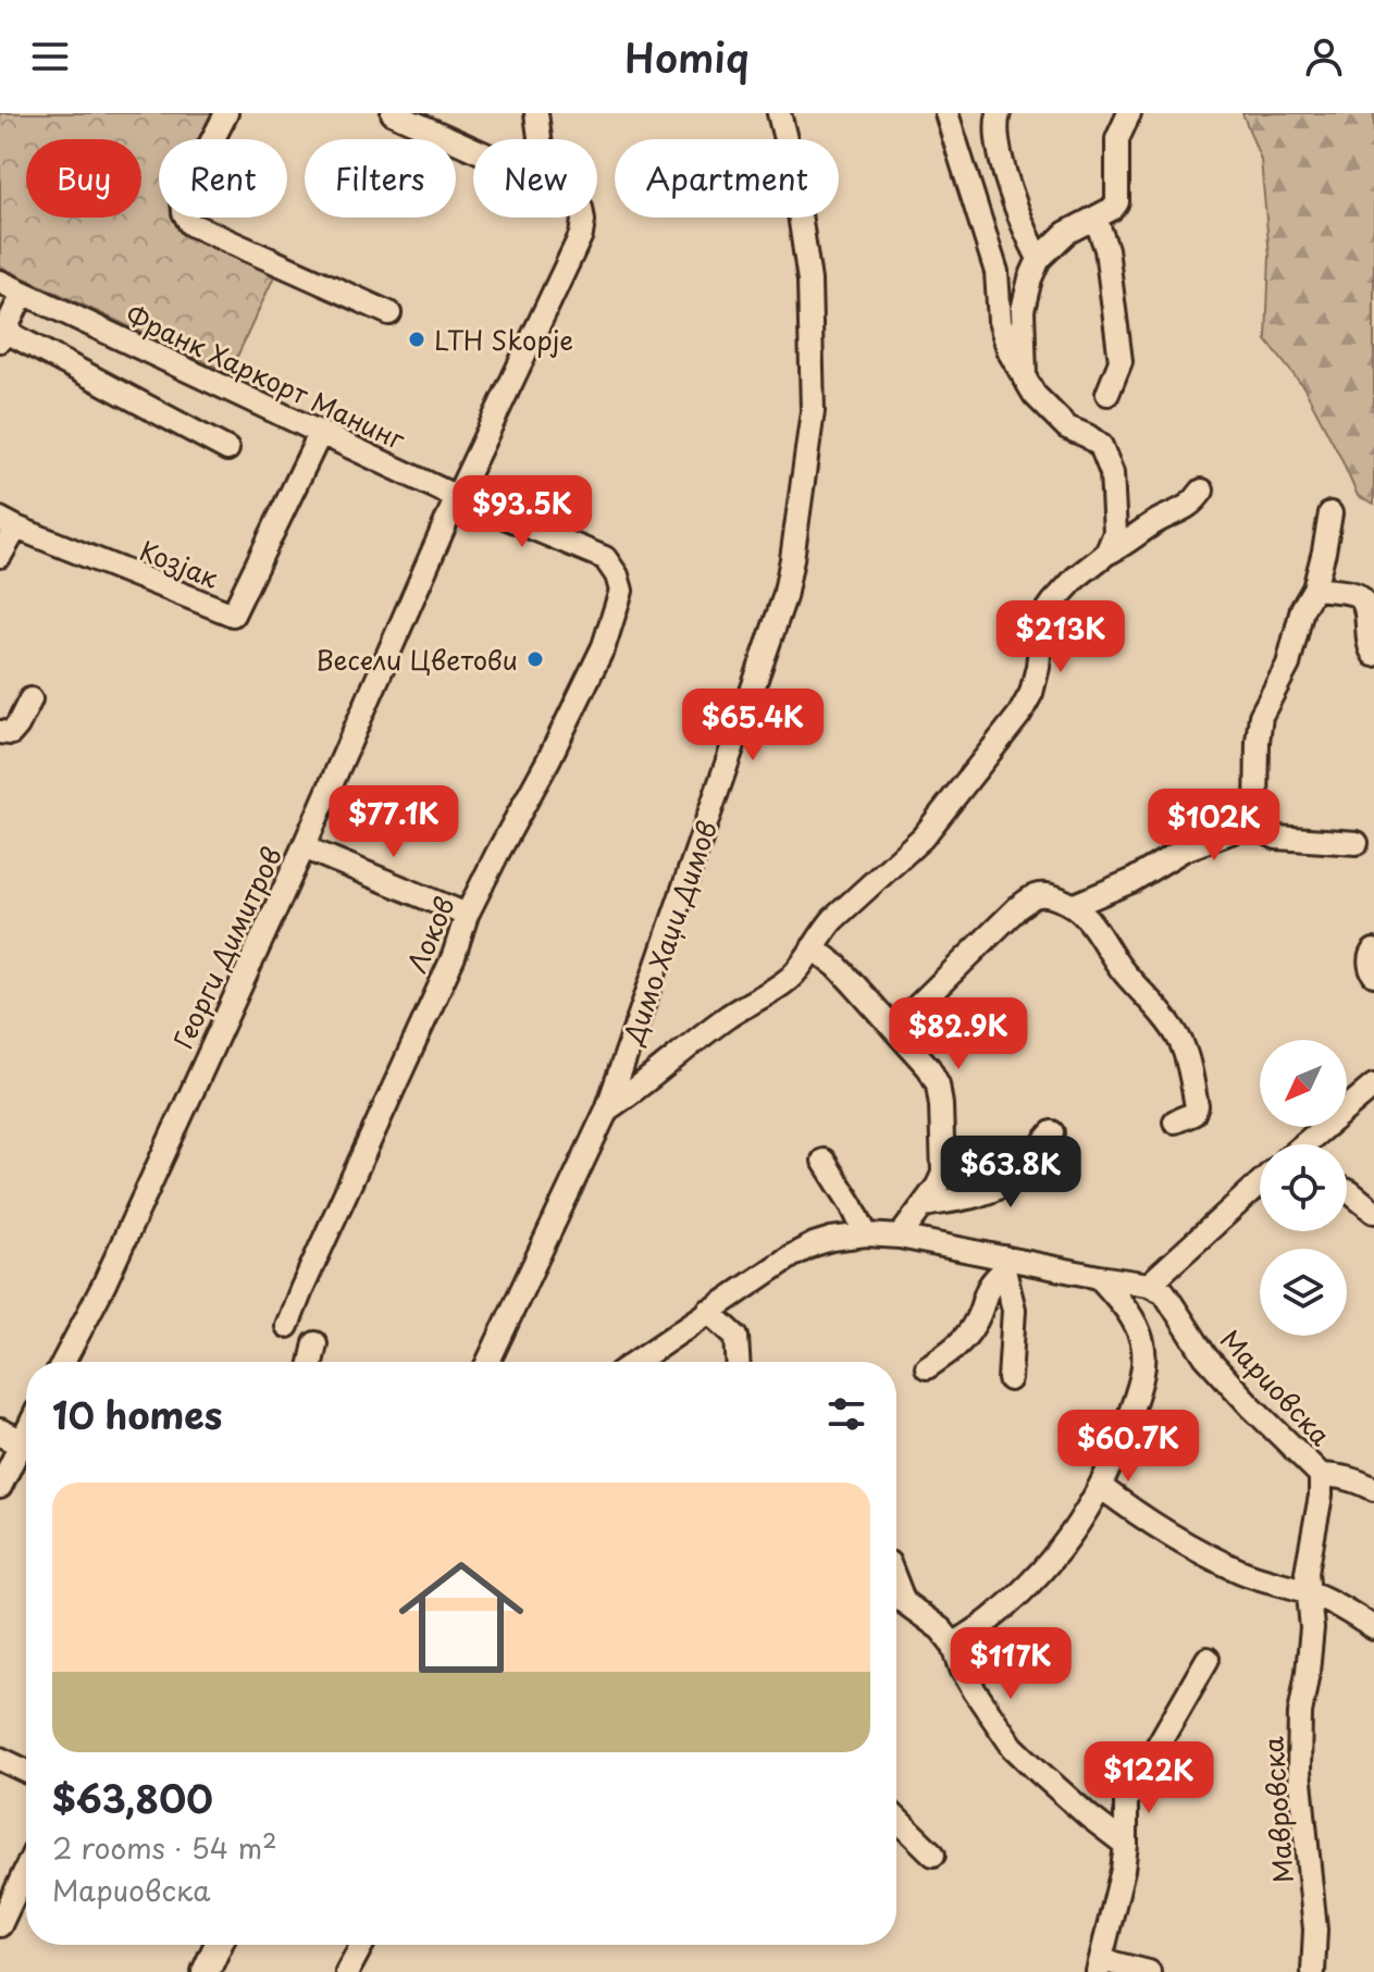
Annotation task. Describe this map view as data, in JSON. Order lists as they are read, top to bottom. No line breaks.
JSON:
{"streets":{"street":["Франк Харкорт Манинг","Козјак","Димо Хаџи Димов","Локов","Георги Димитров","Мариовска","Мавровска"]},"crossings":[["Франк Харкорт Манинг","Козјак"],["Франк Харкорт Манинг","Локов"],["Франк Харкорт Манинг","Георги Димитров"],["Мариовска","Мавровска"]],"places":["LTH Skopje","Весели Цветови"],"north":"bottom left","page":{"header":"Homiq","chip":["Buy","Rent","Filters","New","Apartment"],"price":["$93.5K","$213K","$65.4K","$77.1K","$102K","$82.9K","$63.8K","$60.7K","$117K","$122K"],"heading":"10 homes","list":[{"name":"$63,800","note":"2 rooms · 54 m² · Мариовска"}]}}
